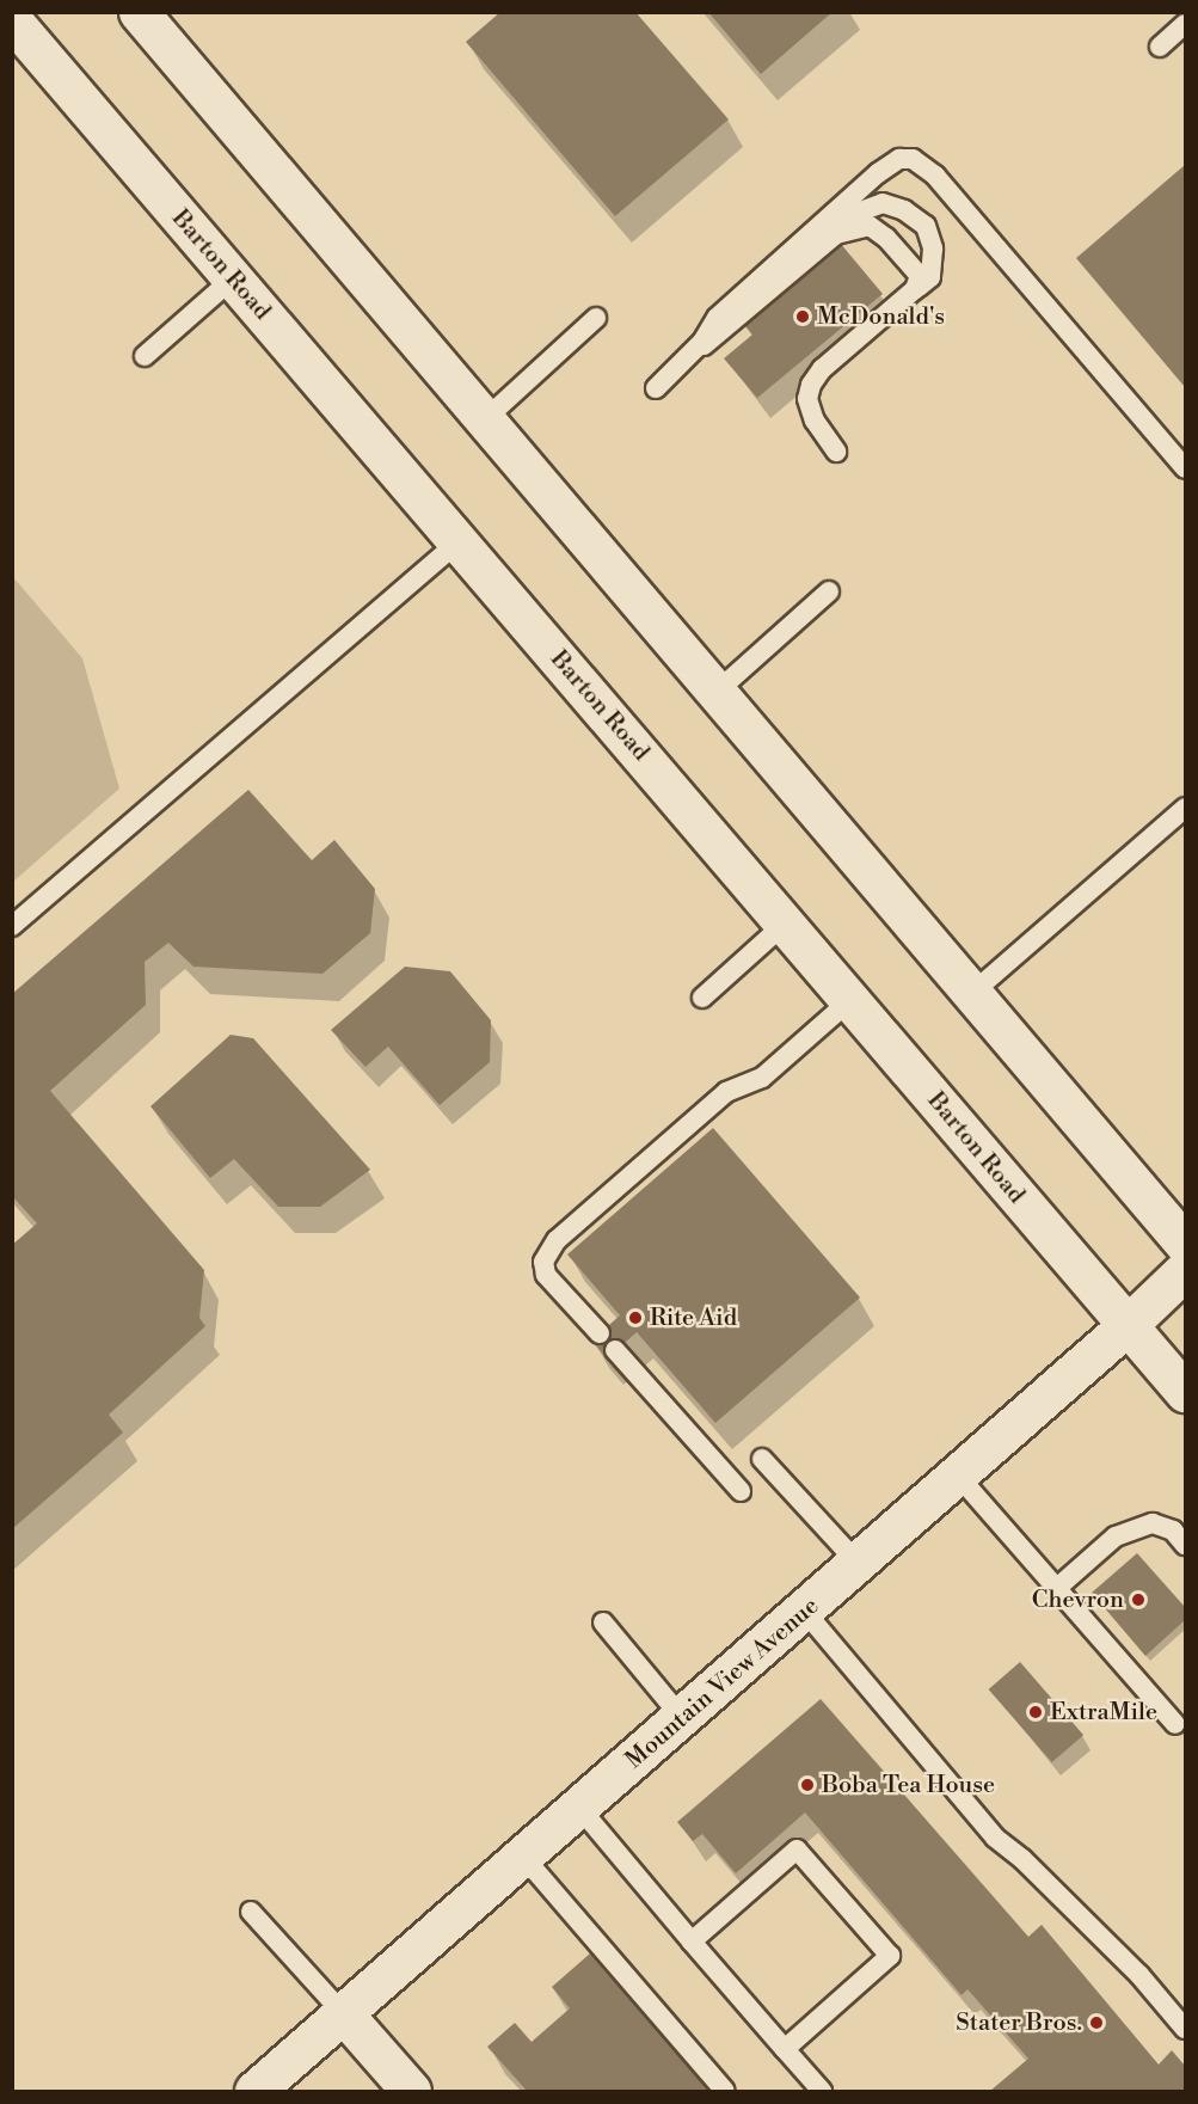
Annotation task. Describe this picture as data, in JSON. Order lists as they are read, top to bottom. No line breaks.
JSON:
{"streets":{"main road":["Barton Road","Mountain View Avenue"]},"crossings":[["Barton Road","Mountain View Avenue"]],"places":["McDonald's","Rite Aid","Chevron","ExtraMile","Boba Tea House","Stater Bros."]}
